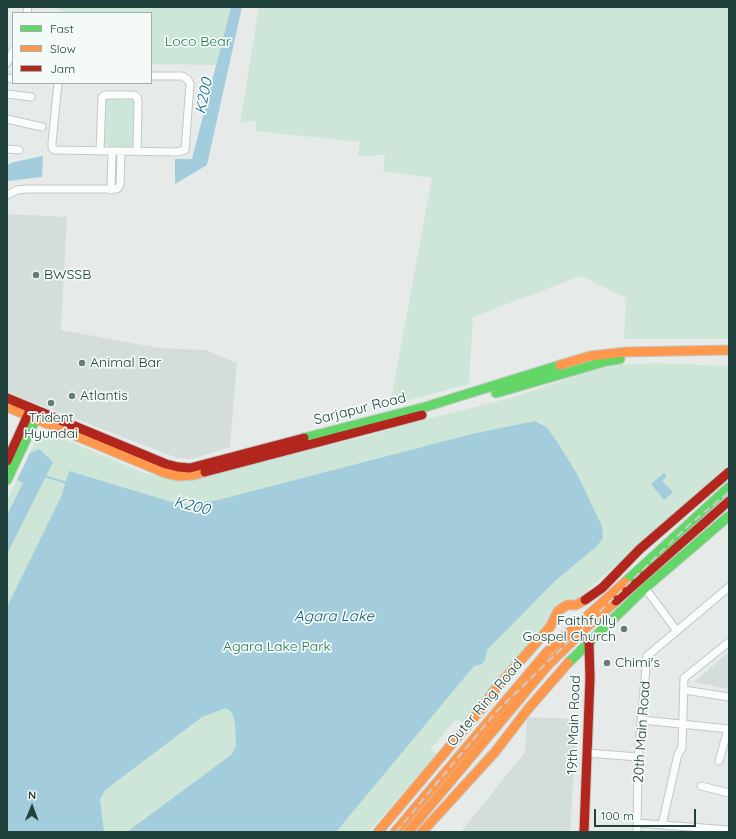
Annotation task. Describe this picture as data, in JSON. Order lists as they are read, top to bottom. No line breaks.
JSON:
{"streets":{"main road":["Sarjapur Road","Outer Ring Road","19th Main Road"],"street":["20th Main Road"]},"crossings":[["Outer Ring Road","19th Main Road"]],"water":["K200","Agara Lake"],"parks":["Loco Bear","Agara Lake Park"],"places":["BWSSB","Animal Bar","Atlantis","Trident Hyundai","Faithfully Gospel Church","Chimi's"],"legend":["Fast","Slow","Jam"],"scale_bar":"100 m","north":"top"}
